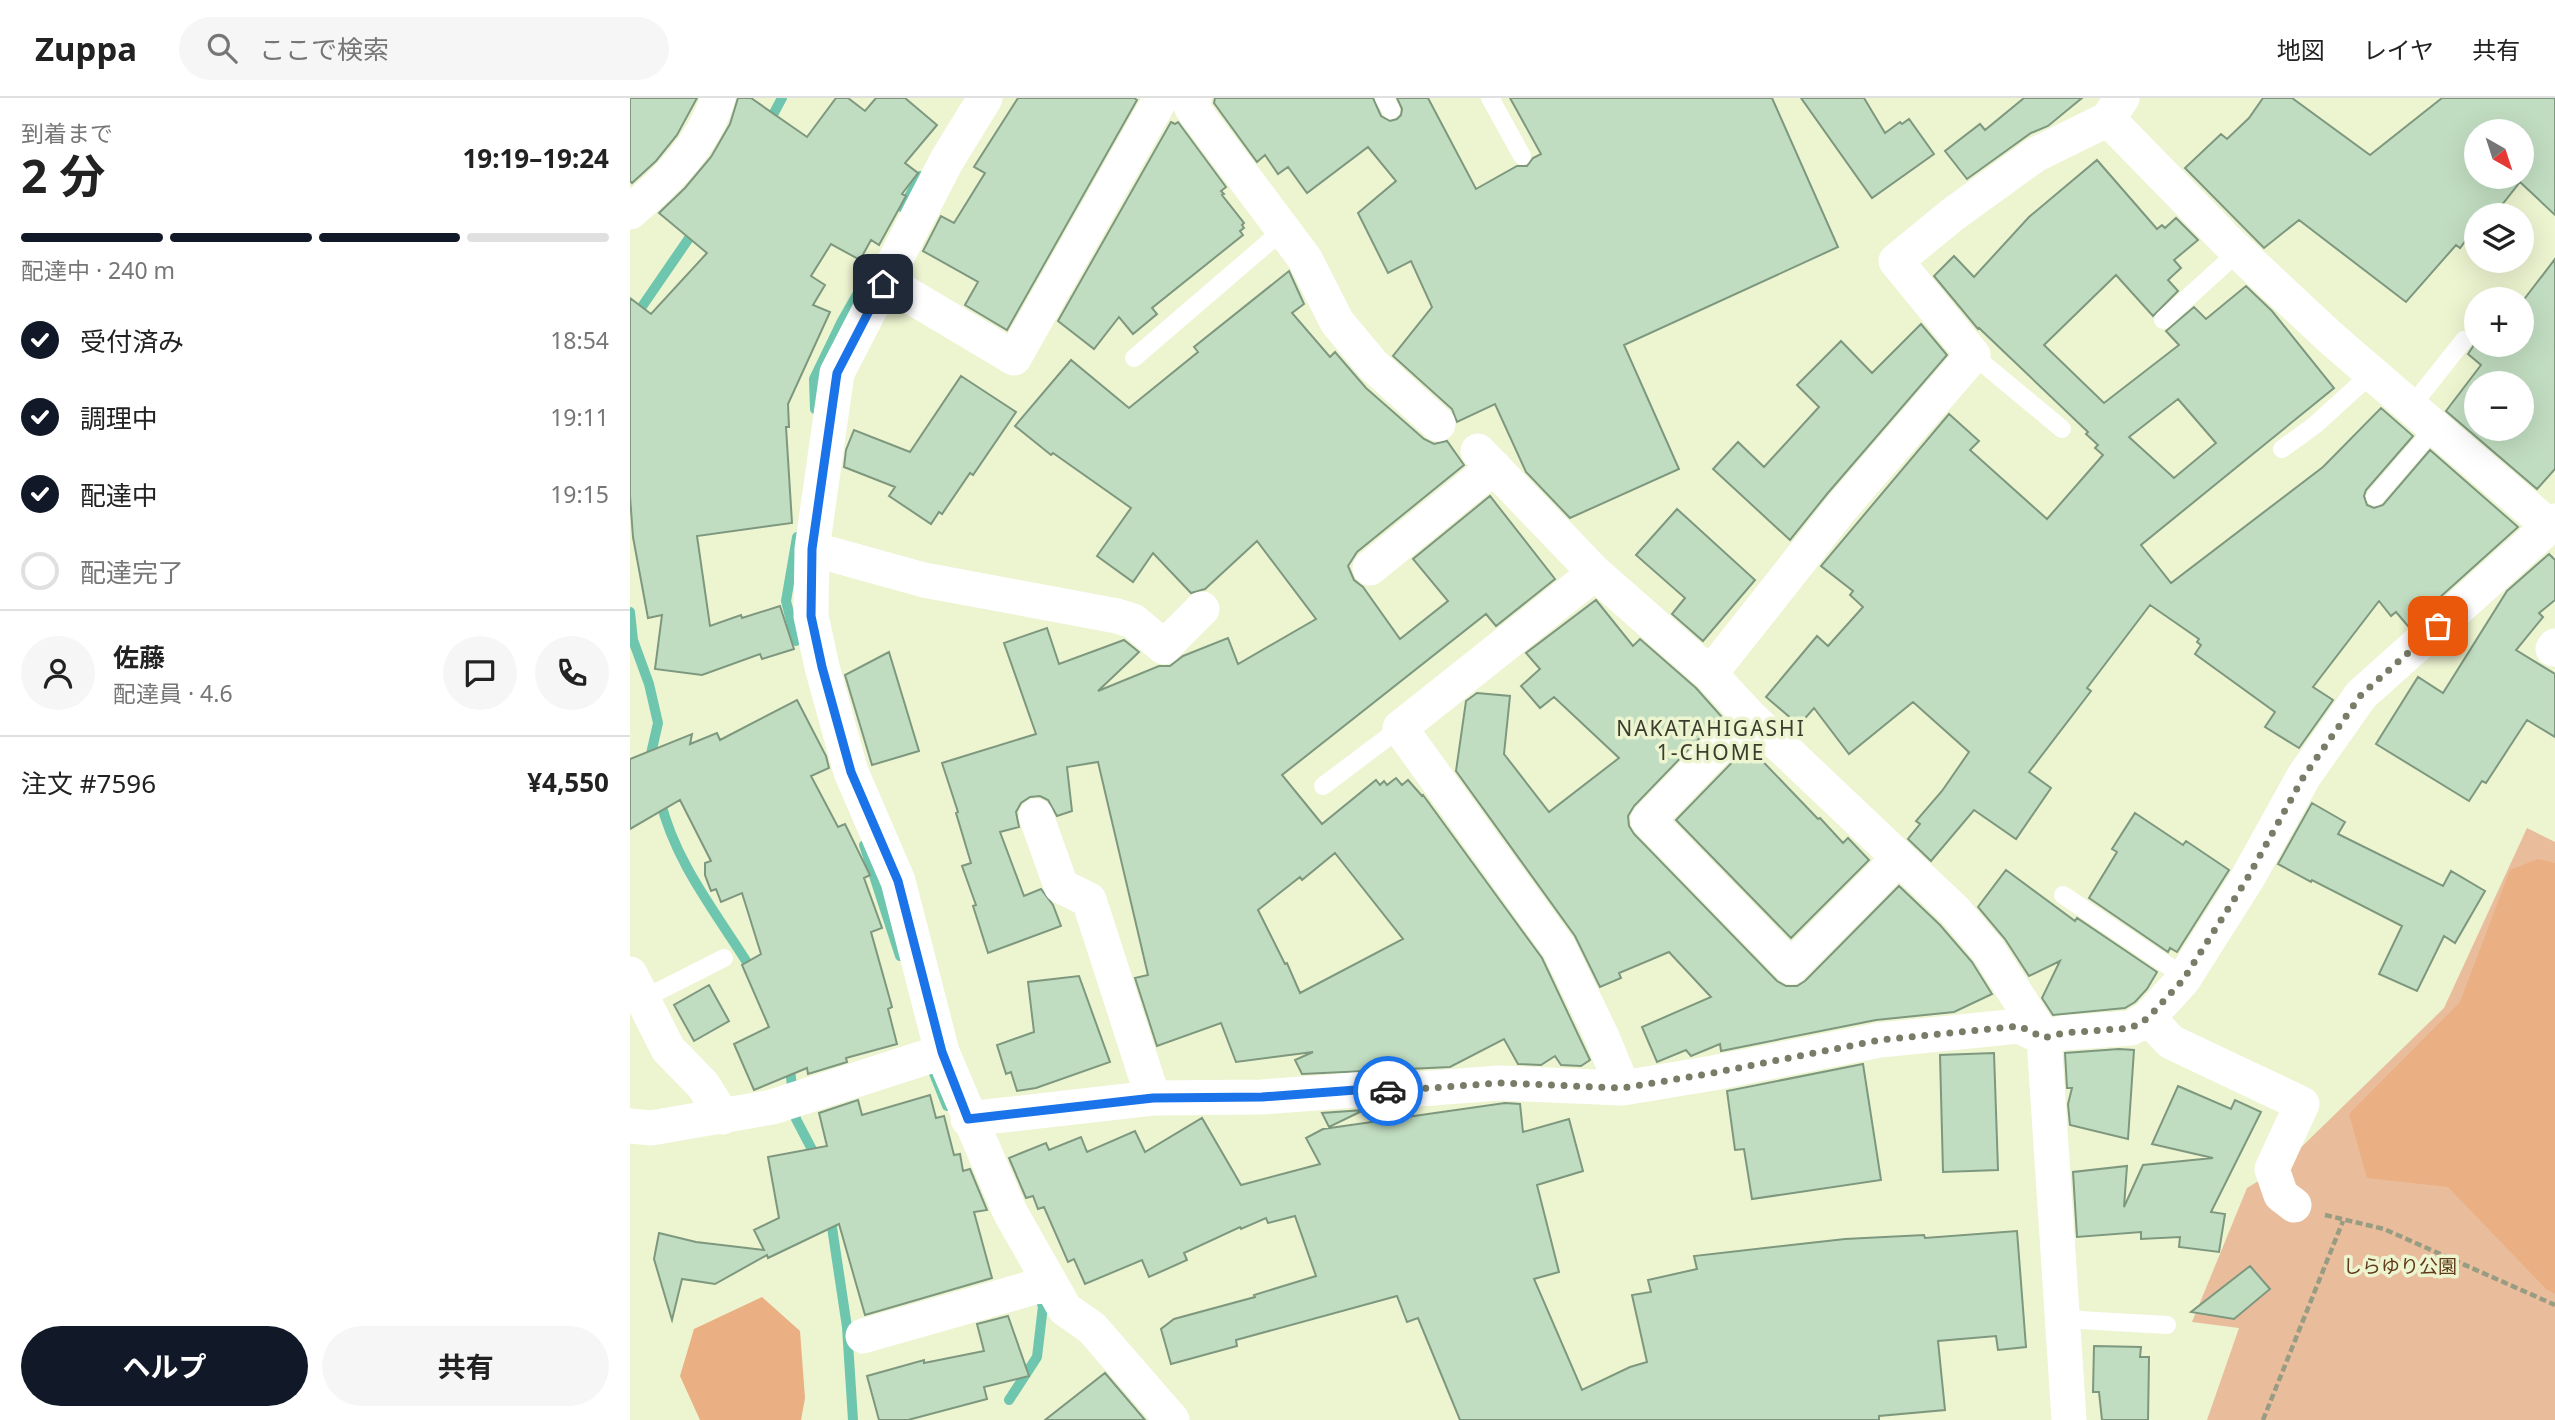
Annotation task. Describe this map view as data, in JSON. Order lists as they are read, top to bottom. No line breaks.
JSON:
{"districts":["NAKATAHIGASHI 1-CHOME"],"parks":["しらゆり公園"],"north":"bottom right","page":{"header":"Zuppa","search":"ここで検索","nav":["地図","レイヤ","共有"],"heading":["2 分","到着まで","19:19–19:24"],"panel":["佐藤","配達員 · 4.6","注文 #7596","¥4,550"],"map_buttons":["+","−"],"bar":"配達中 · 240 m","list":[["受付済み","18:54"],["調理中","19:11"],["配達中","19:15"],"配達完了"],"buttons":["ヘルプ","共有"]}}
